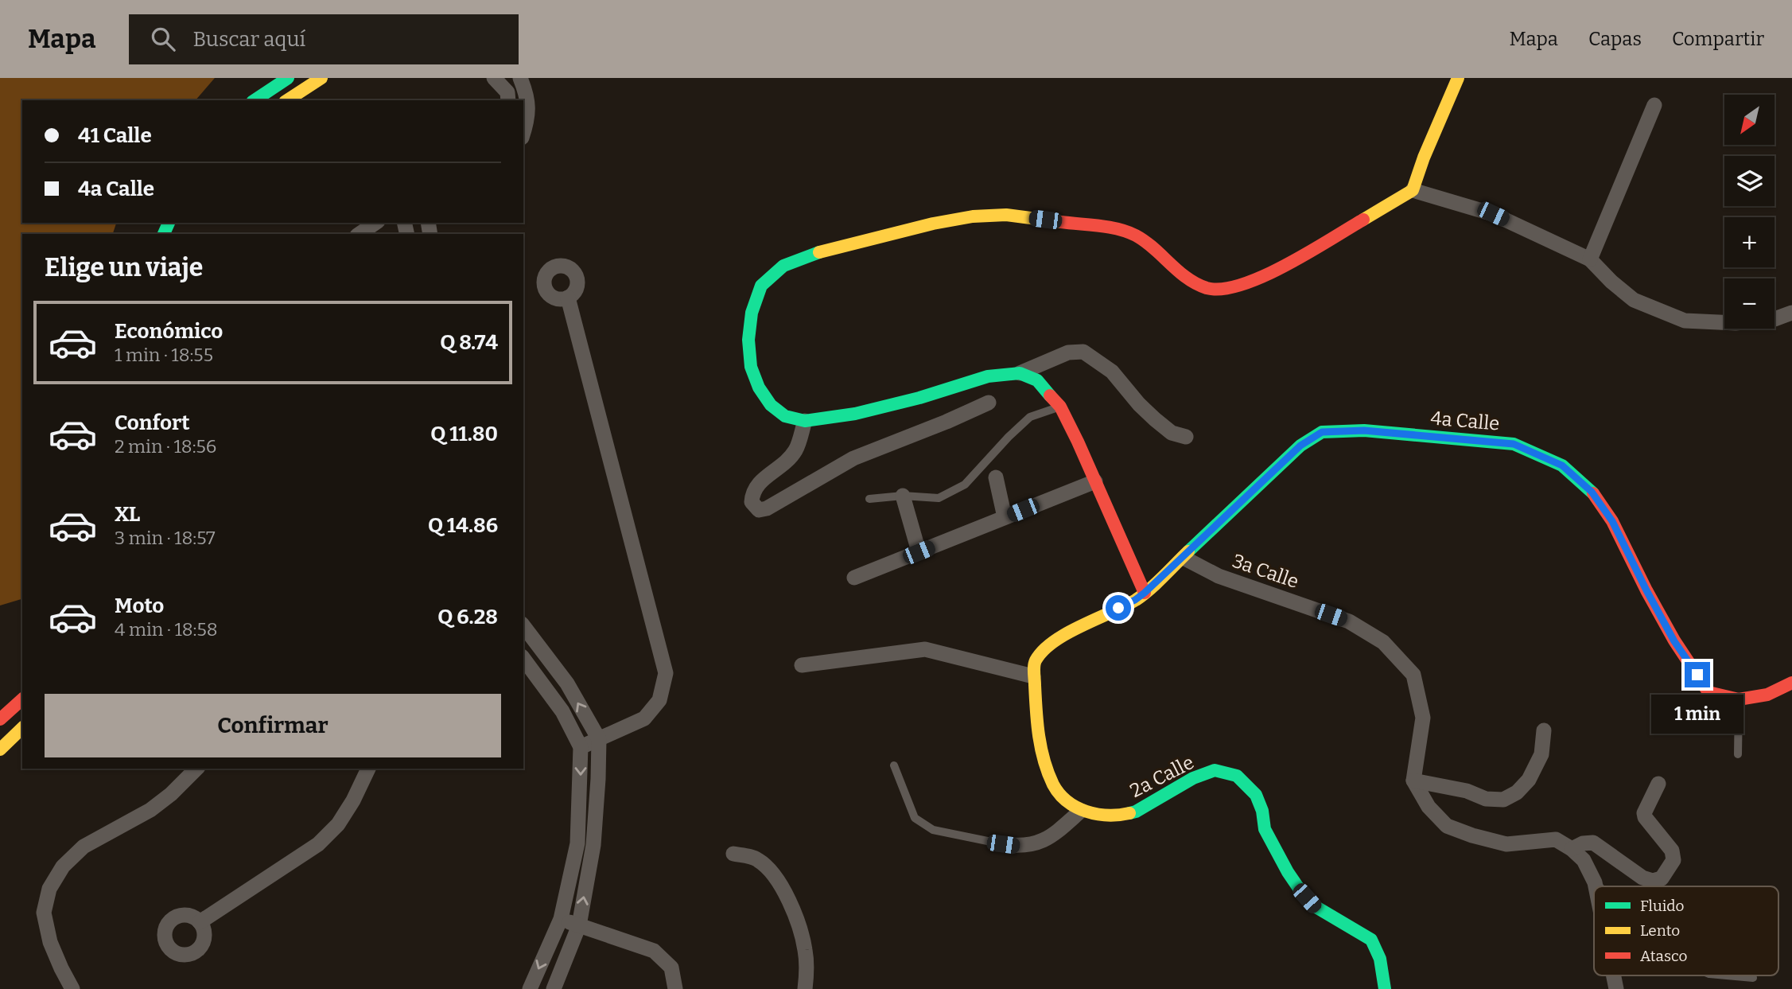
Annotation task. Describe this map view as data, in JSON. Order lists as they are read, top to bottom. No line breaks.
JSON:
{"streets":{"main road":["4a Calle","2a Calle"],"street":["3a Calle"]},"crossings":[["4a Calle","3a Calle"],["4a Calle","2a Calle"]],"legend":["Fluido","Lento","Atasco"],"north":"bottom left","page":{"header":"Mapa","search":"Buscar aquí","nav":["Mapa","Capas","Compartir"],"map_buttons":["+","−"],"banner":["41 Calle","4a Calle"],"heading":"Elige un viaje","list":[{"name":"Económico","note":"1 min · 18:55","value":"Q 8.74"},{"name":"Confort","note":"2 min · 18:56","value":"Q 11.80"},{"name":"XL","note":"3 min · 18:57","value":"Q 14.86"},{"name":"Moto","note":"4 min · 18:58","value":"Q 6.28"}],"buttons":"Confirmar","bubble":"1 min"}}
